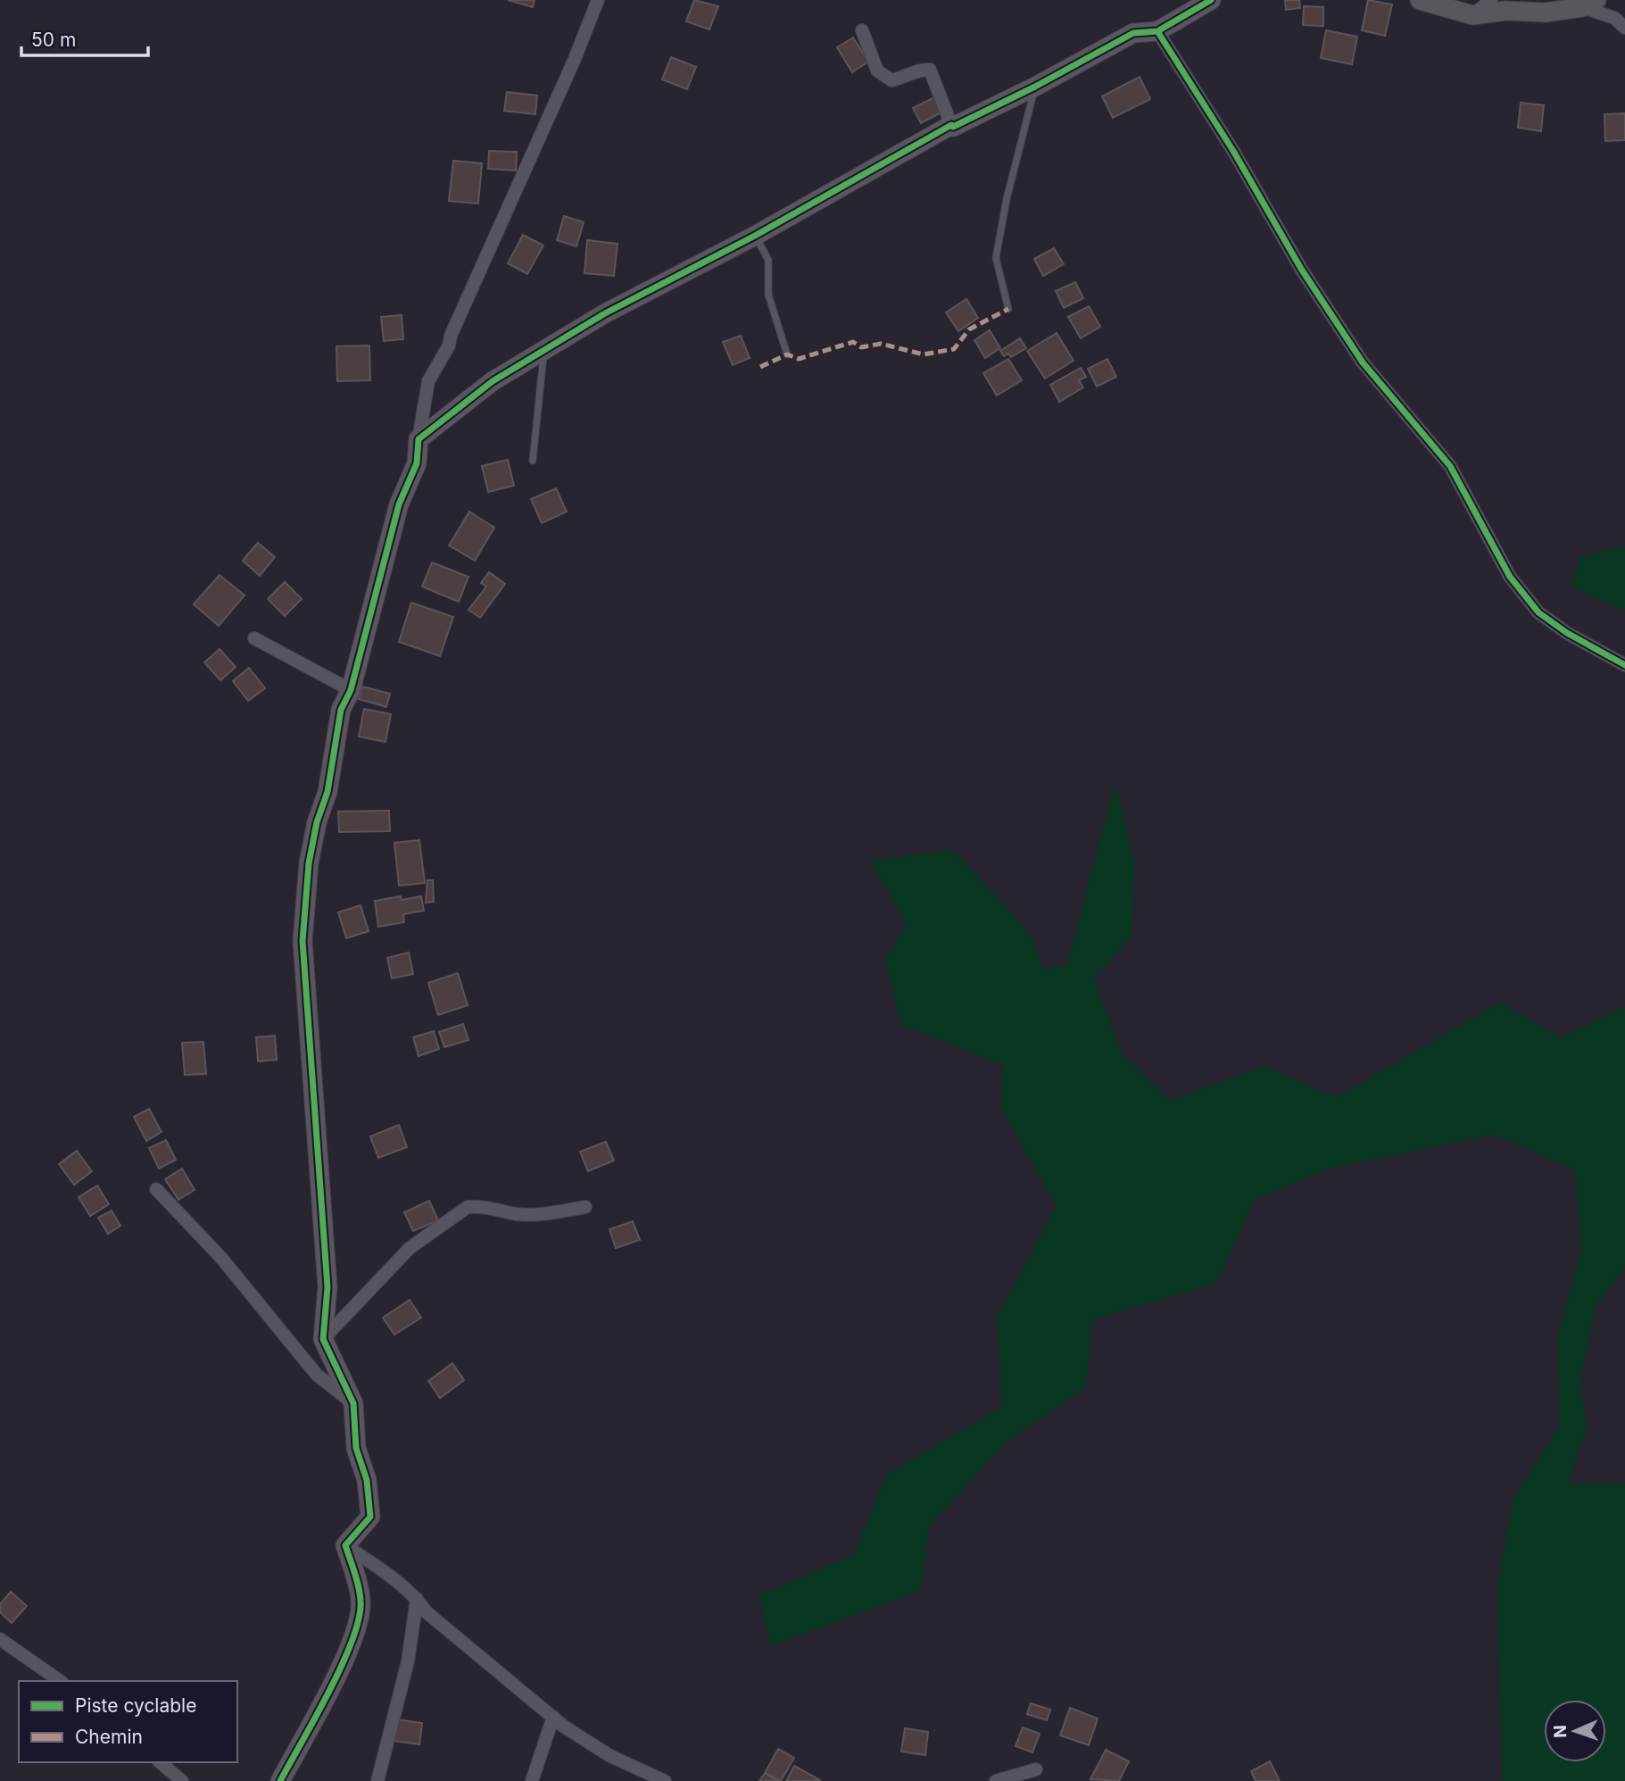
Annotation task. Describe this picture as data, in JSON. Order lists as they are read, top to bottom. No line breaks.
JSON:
{"legend":["Piste cyclable","Chemin"],"scale_bar":"50 m","north":"left"}
